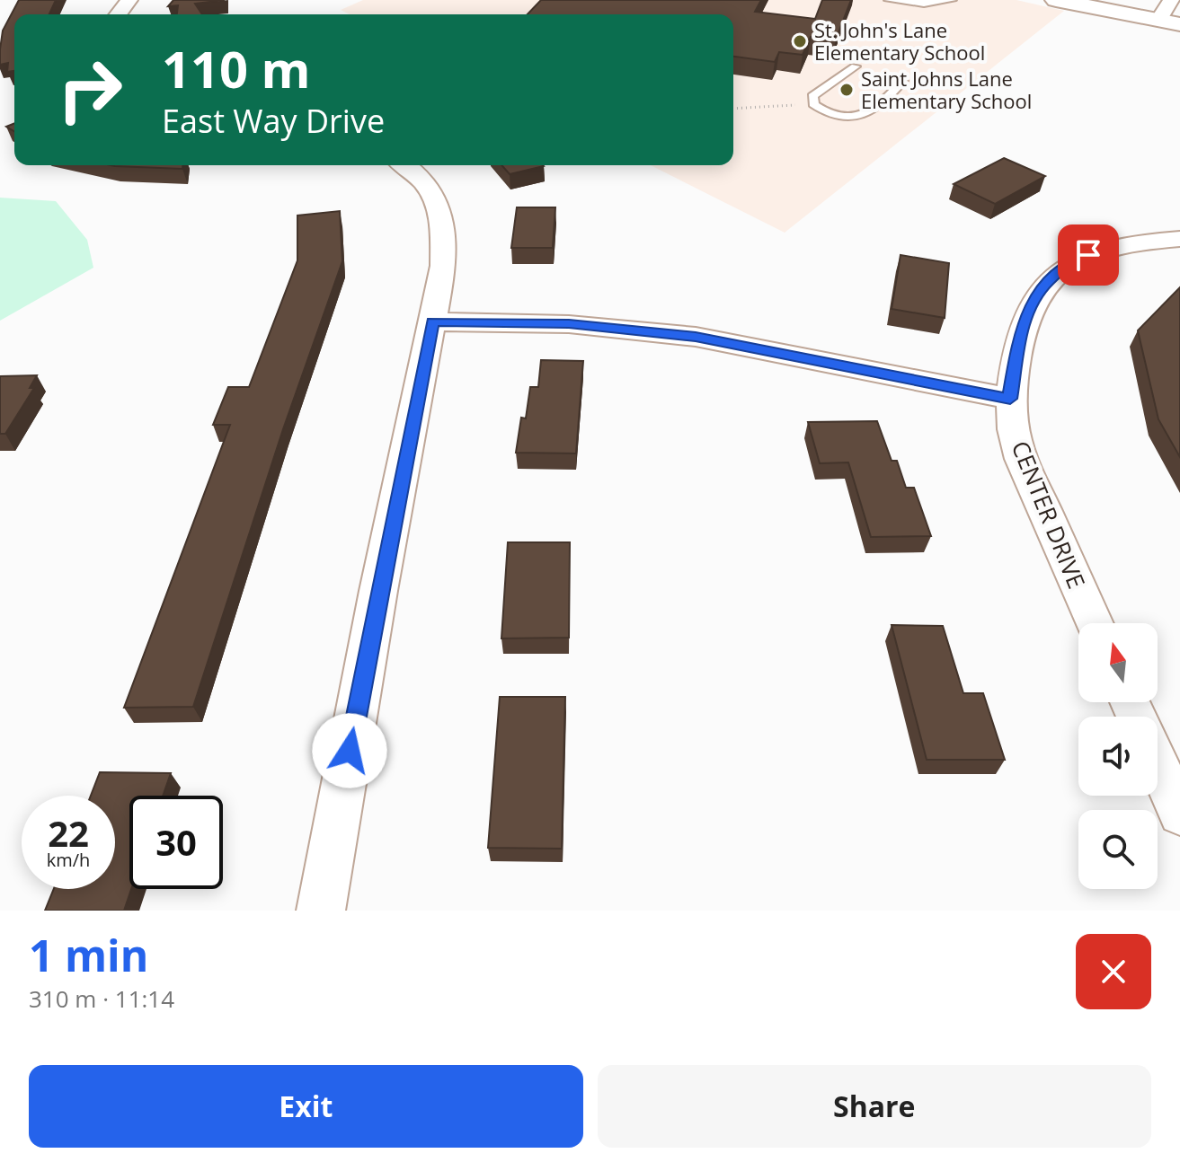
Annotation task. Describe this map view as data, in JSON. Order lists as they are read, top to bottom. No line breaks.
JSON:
{"streets":{"street":["CENTER DRIVE"]},"places":["St. John's Lane Elementary School","Saint Johns Lane Elementary School"],"north":"top","page":{"turn":["110 m","East Way Drive"],"speed":"22 km/h","limit":"30","heading":["1 min","310 m · 11:14"],"buttons":["Exit","Share"]}}
